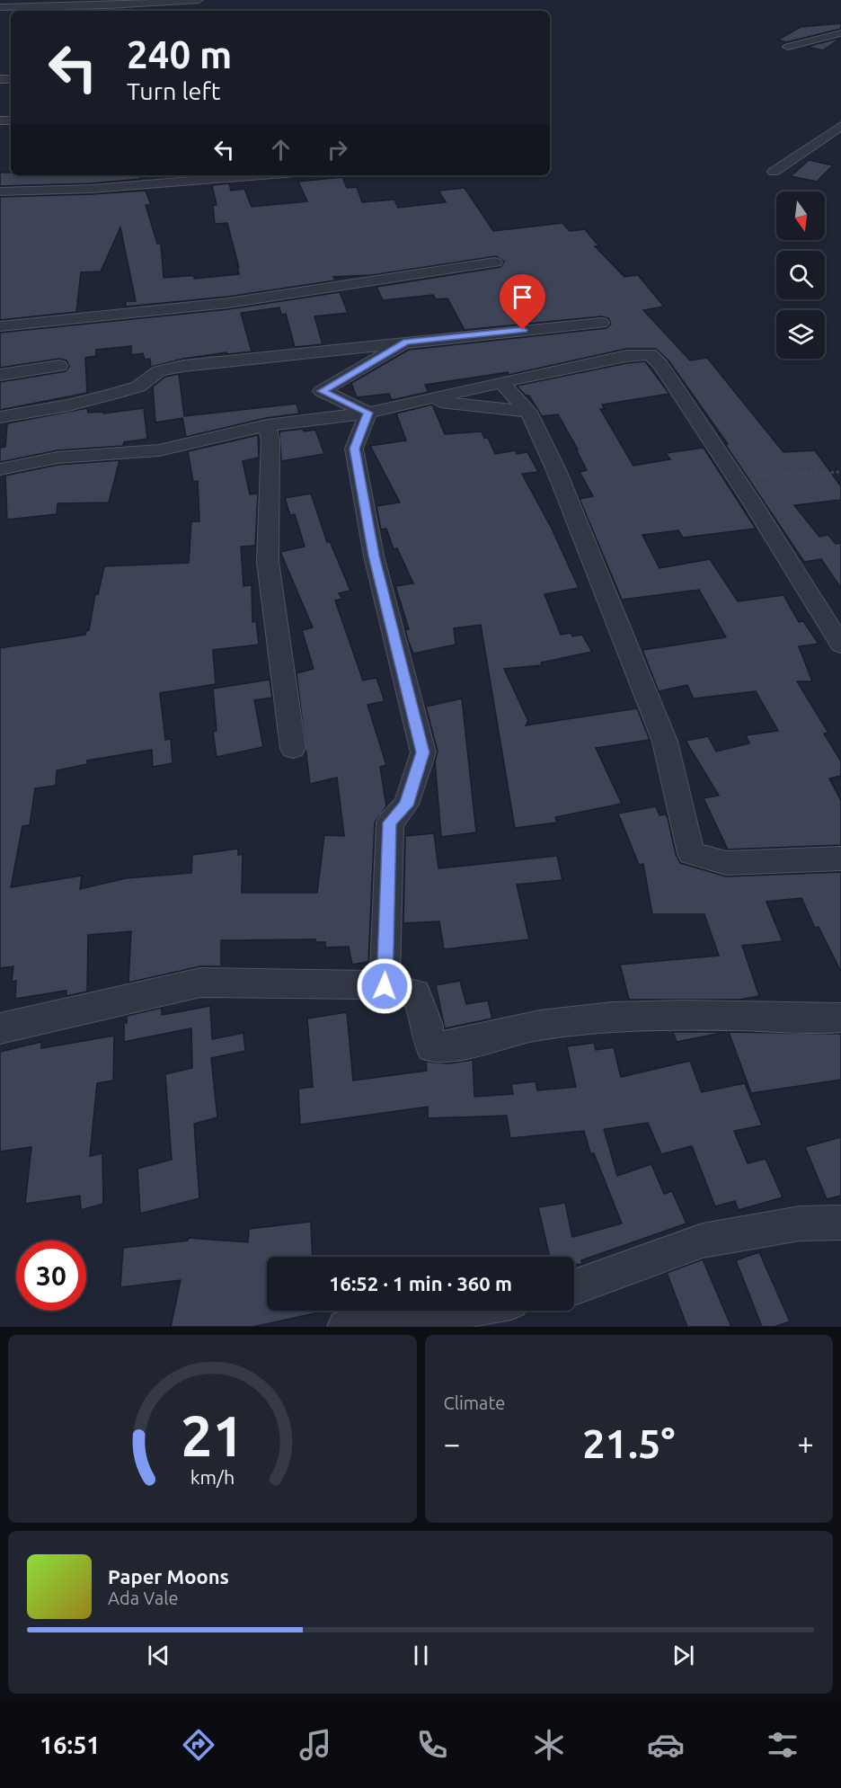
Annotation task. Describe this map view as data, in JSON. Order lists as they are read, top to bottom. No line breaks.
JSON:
{"north":"bottom","page":{"turn":["240 m","Turn left"],"limit":"30","trip":"16:52 · 1 min · 360 m","tile":"Climate","heat":["−","21.5°","+"],"song":["Paper Moons","Ada Vale"],"tabs":"16:51","gauge":["21","km/h"]}}
